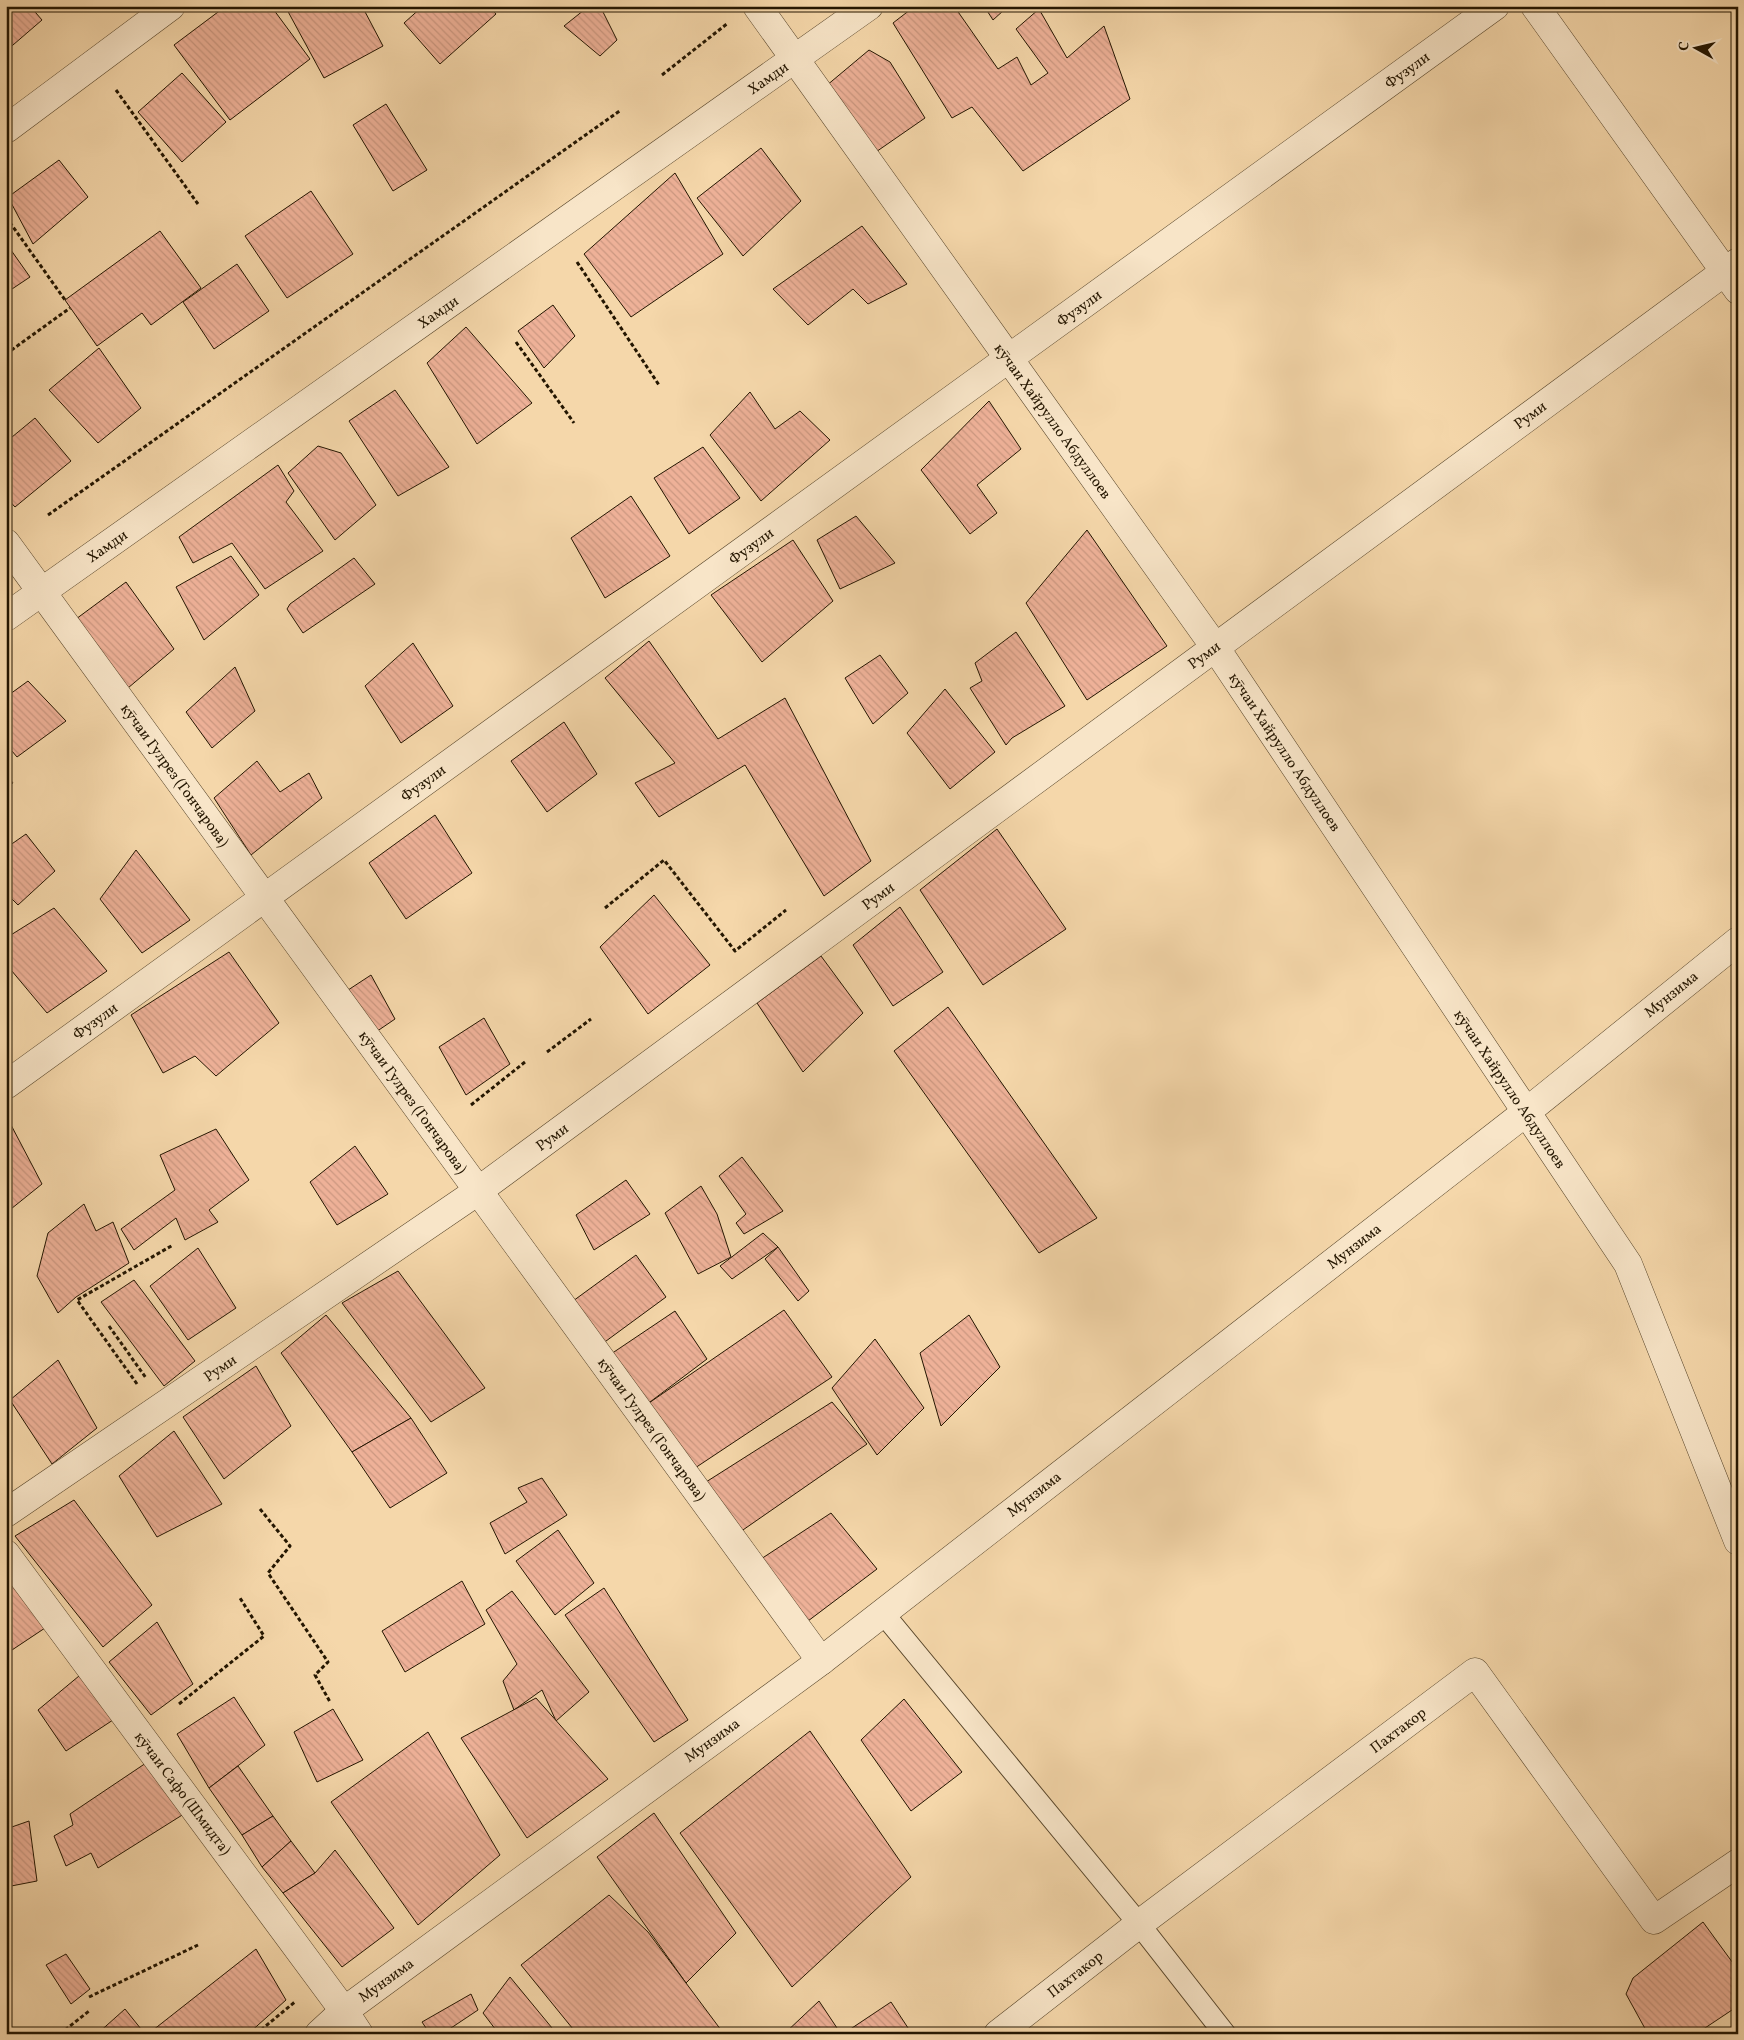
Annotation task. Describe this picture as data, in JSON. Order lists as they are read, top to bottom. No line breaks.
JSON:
{"streets":{"street":["Фузули","Хамди","Руми","кӯчаи Хайрулло Абдуллоев","кӯчаи Гулрез (Гончарова)","Мунзима","Пахтакор","кӯчаи Сафо (Шмидта)"]},"crossings":[["Фузули","кӯчаи Хайрулло Абдуллоев"],["Фузули","кӯчаи Гулрез (Гончарова)"],["Хамди","кӯчаи Хайрулло Абдуллоев"],["Хамди","кӯчаи Гулрез (Гончарова)"],["Руми","кӯчаи Хайрулло Абдуллоев"],["Руми","кӯчаи Гулрез (Гончарова)"],["кӯчаи Хайрулло Абдуллоев","Мунзима"],["кӯчаи Гулрез (Гончарова)","Мунзима"],["Мунзима","кӯчаи Сафо (Шмидта)"]],"north":"left"}
